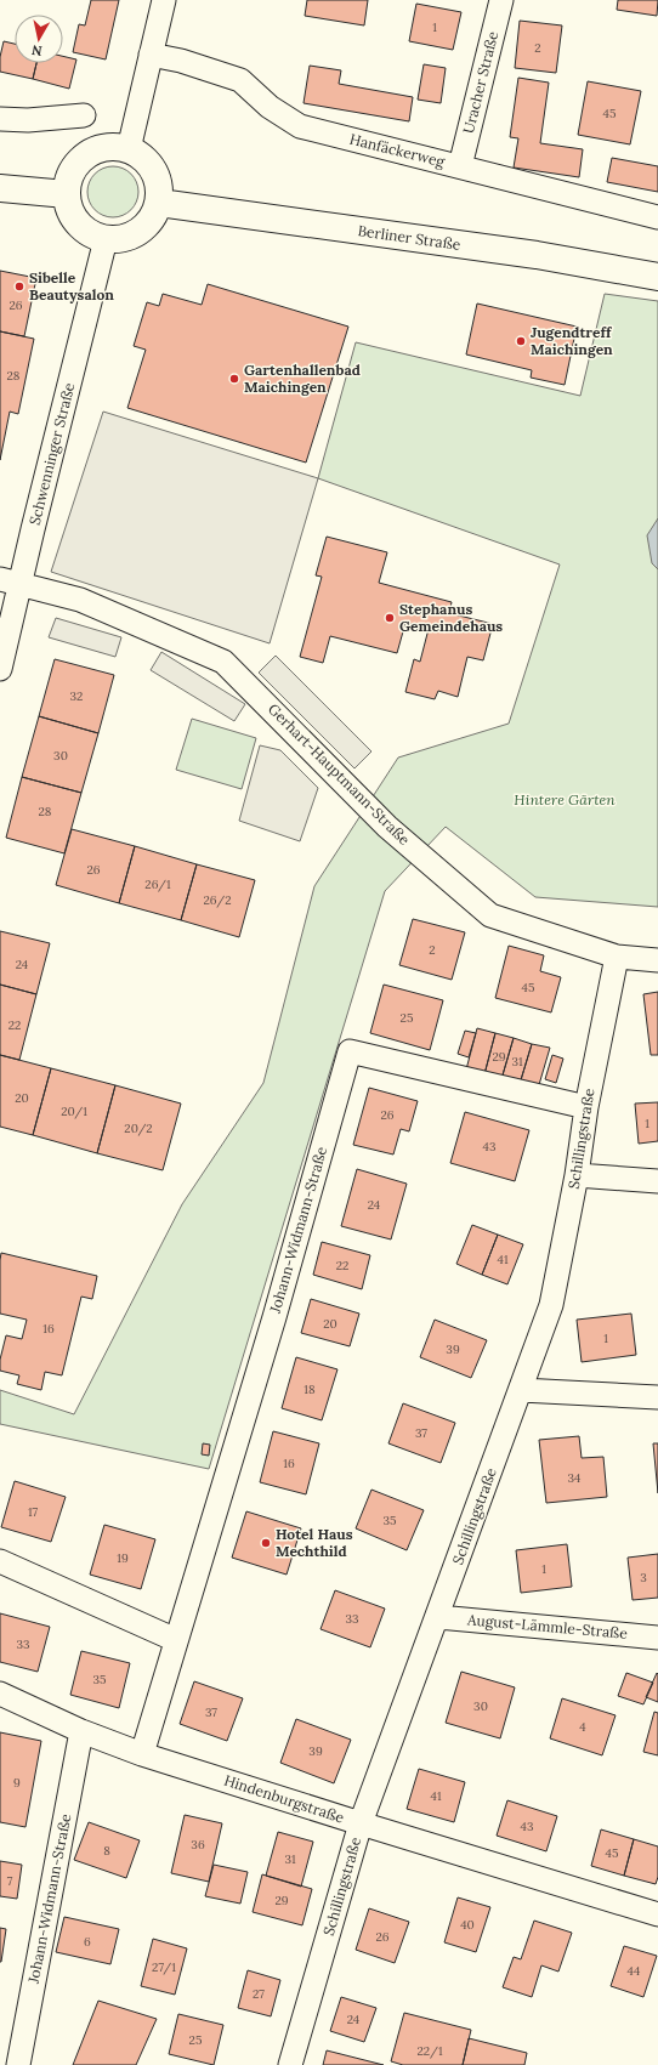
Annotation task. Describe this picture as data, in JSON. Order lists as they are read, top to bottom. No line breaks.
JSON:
{"streets":{"main road":["Berliner Straße"],"street":["Uracher Straße","Hanfäckerweg","Schwenninger Straße","Gerhart-Hauptmann-Straße","Schillingstraße","Johann-Widmann-Straße","August-Lämmle-Straße","Hindenburgstraße"]},"crossings":[["Uracher Straße","Hanfäckerweg"],["Berliner Straße","Schwenninger Straße"],["Schwenninger Straße","Gerhart-Hauptmann-Straße"],["Gerhart-Hauptmann-Straße","Schillingstraße"],["Schillingstraße","Johann-Widmann-Straße"],["Schillingstraße","August-Lämmle-Straße"],["Schillingstraße","Hindenburgstraße"],["Johann-Widmann-Straße","Hindenburgstraße"]],"parks":["Hintere Gärten"],"places":["Sibelle Beautysalon","Jugendtreff Maichingen","Gartenhallenbad Maichingen","Stephanus Gemeindehaus","Hotel Haus Mechthild"],"house_numbers":["1","2","45","26","28","32","30","28","26","26/1","26/2","2","24","45","25","22","29","31","20","20/1","26","1","20/2","43","24","41","22","20","16","1","39","18","37","16","34","17","35","19","1","3","33","33","35","30","37","4","39","9","41","43","36","8","45","31","7","29","40","26","6","27/1","44","27","24","25","22/1"],"north":"bottom"}
